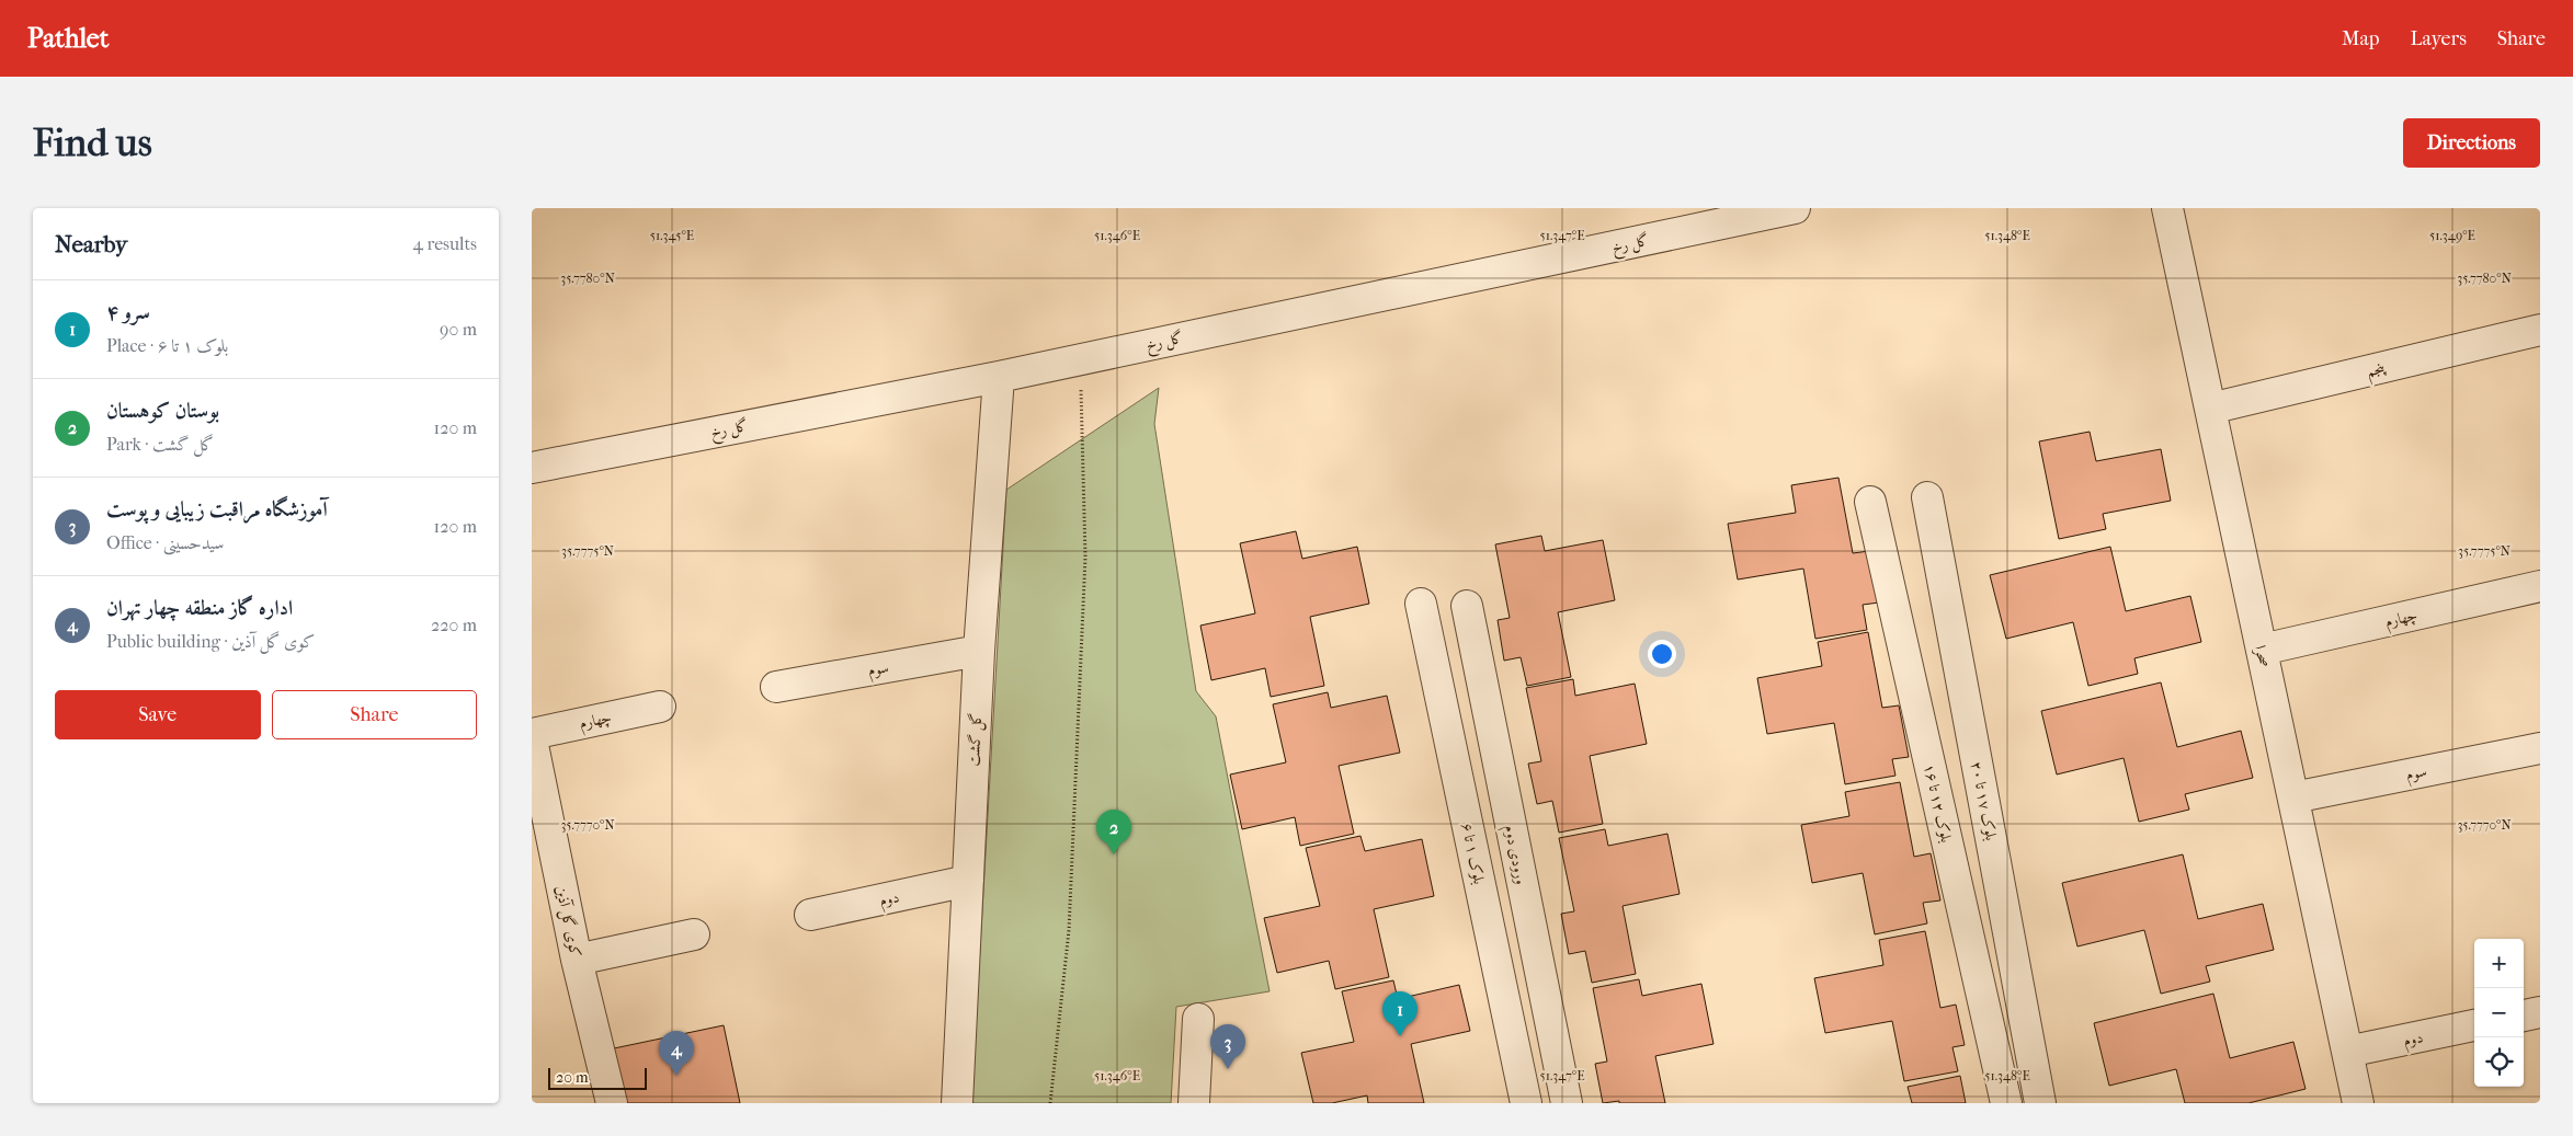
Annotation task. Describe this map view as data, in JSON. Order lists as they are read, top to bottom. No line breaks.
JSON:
{"streets":{"street":["گل رخ","پنجم","چهارم","صحرا","سوم","گل گشت","بلوک ۱۷ تا ۲۰","بلوک ۱۲ تا ۱۶","بلوک ۱ تا ۶","ورودی دوم","دوم","کوی گل آذین"]},"crossings":[["گل رخ","گل گشت"],["پنجم","صحرا"],["چهارم","صحرا"],["صحرا","سوم"],["صحرا","دوم"],["سوم","گل گشت"],["گل گشت","دوم"]],"scale_bar":"20 m","page":{"header":"Pathlet","nav":["Map","Layers","Share"],"buttons":["Directions",["Save","Share"]],"title":"Find us","heading":["Nearby","4 results"],"list":[{"mark":"1","name":"سرو ۴","note":"Place · بلوک ۱ تا ۶","value":"90 m"},{"mark":"2","name":"بوستان کوهستان","note":"Park · گل گشت","value":"120 m"},{"mark":"3","name":"آموزشگاه مراقبت زیبایی و پوست","note":"Office · سیدحسینی","value":"120 m"},{"mark":"4","name":"اداره گاز منطقه چهار تهران","note":"Public building · کوی گل آذین","value":"220 m"}],"pins":["2","1","3","4"],"map_buttons":["+","−"],"scale":"20 m"},"coordinates":["51.345°E","51.346°E","51.347°E","51.348°E","51.349°E","35.7780°N","35.7775°N","35.7770°N"]}
